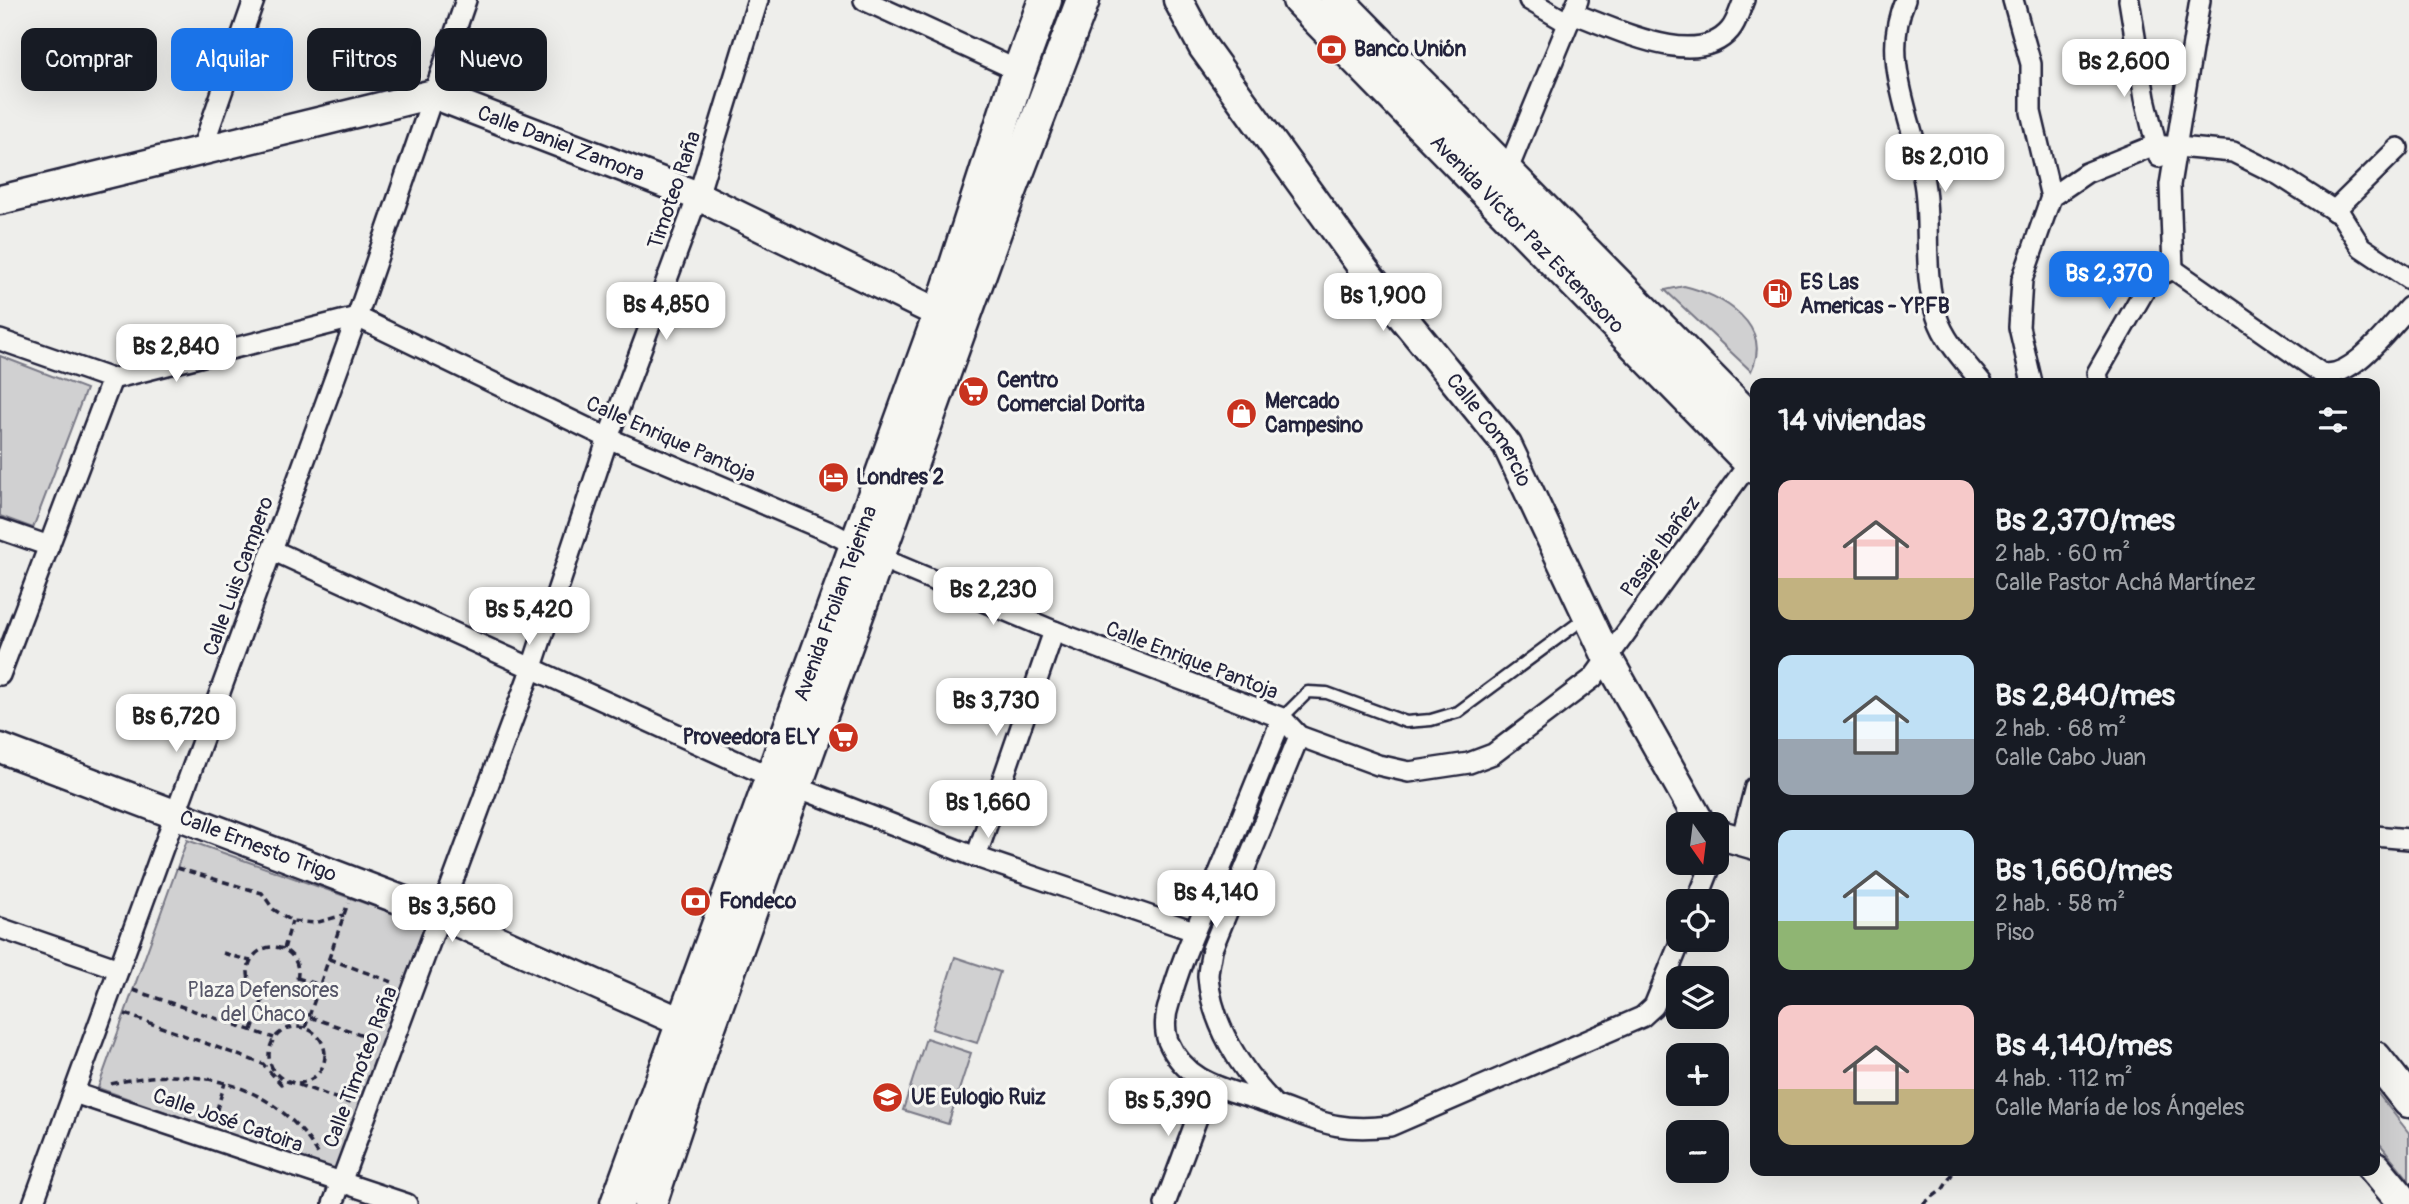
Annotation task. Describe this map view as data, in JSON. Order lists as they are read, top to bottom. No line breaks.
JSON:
{"streets":{"main road":["Avenida Víctor Paz Estenssoro","Avenida Froilan Tejerina"],"street":["Calle Daniel Zamora","Timoteo Raña","Calle Comercio","Calle Enrique Pantoja","Pasaje Ibañez","Calle Luis Campero","Calle Ernesto Trigo","Calle Timoteo Raña","Calle José Catoira"]},"crossings":[["Calle Daniel Zamora","Timoteo Raña"],["Calle Daniel Zamora","Calle Luis Campero"],["Calle Daniel Zamora","Avenida Froilan Tejerina"],["Timoteo Raña","Calle Enrique Pantoja"],["Timoteo Raña","Calle Timoteo Raña"],["Calle Comercio","Calle Enrique Pantoja"],["Calle Comercio","Pasaje Ibañez"],["Calle Enrique Pantoja","Pasaje Ibañez"],["Calle Enrique Pantoja","Calle Luis Campero"],["Calle Enrique Pantoja","Avenida Froilan Tejerina"],["Calle Luis Campero","Calle Ernesto Trigo"],["Calle Luis Campero","Calle José Catoira"],["Avenida Froilan Tejerina","Calle Ernesto Trigo"],["Calle Ernesto Trigo","Calle Timoteo Raña"],["Calle Timoteo Raña","Calle José Catoira"]],"parks":["Plaza Defensores del Chaco"],"places":{"bank":["Banco Unión","Fondeco"],"fuel station":["ES Las Americas - YPFB"],"supermarket":["Centro Comercial Dorita","Proveedora ELY"],"shop":["Mercado Campesino"],"hotel":["Londres 2"],"school or university":["UE Eulogio Ruiz"]},"north":"bottom","page":{"chip":["Comprar","Alquilar","Filtros","Nuevo"],"price":["Bs 2,600","Bs 2,010","Bs 2,370","Bs 1,900","Bs 4,850","Bs 2,840","Bs 2,230","Bs 5,420","Bs 3,730","Bs 6,720","Bs 1,660","Bs 4,140","Bs 3,560","Bs 5,390"],"heading":"14 viviendas","list":[{"name":"Bs 2,370/mes","note":"2 hab. · 60 m² · Calle Pastor Achá Martínez"},{"name":"Bs 2,840/mes","note":"2 hab. · 68 m² · Calle Cabo Juan"},{"name":"Bs 1,660/mes","note":"2 hab. · 58 m² · Piso"},{"name":"Bs 4,140/mes","note":"4 hab. · 112 m² · Calle María de los Ángeles"}],"map_buttons":["+","−"]}}
